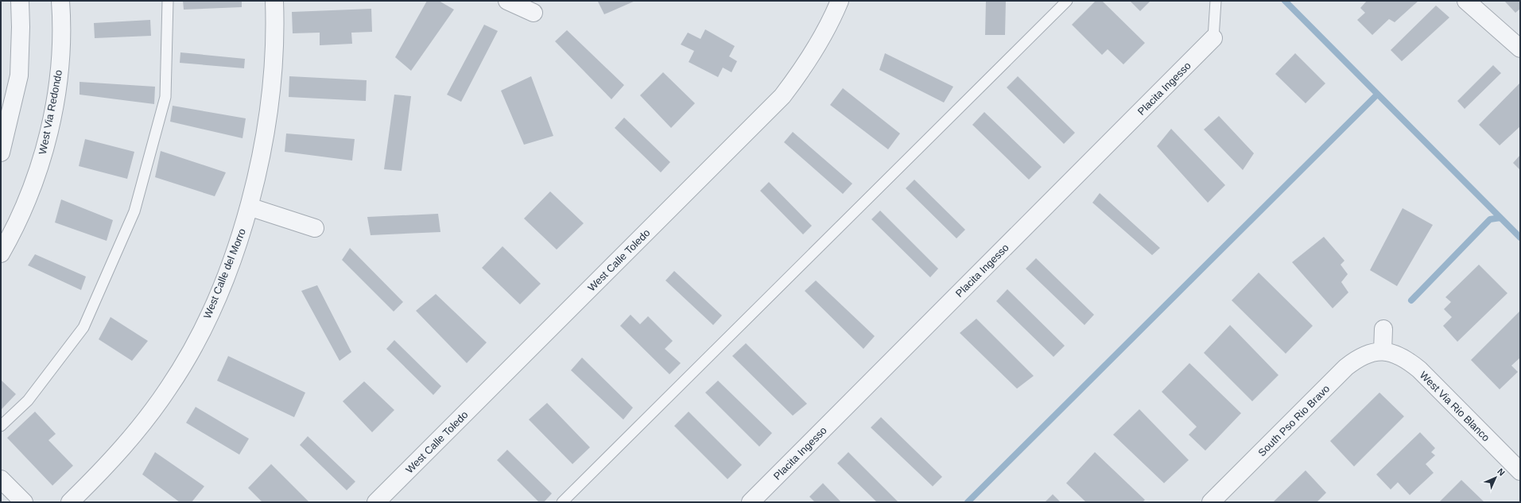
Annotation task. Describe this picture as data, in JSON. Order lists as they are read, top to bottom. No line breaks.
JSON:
{"streets":{"street":["Placita Ingesso","West Via Redondo","West Calle Toledo","West Calle del Morro","West Via Rio Blanco","South Pso Rio Bravo"]},"crossings":[["West Via Rio Blanco","South Pso Rio Bravo"]],"north":"top right"}
